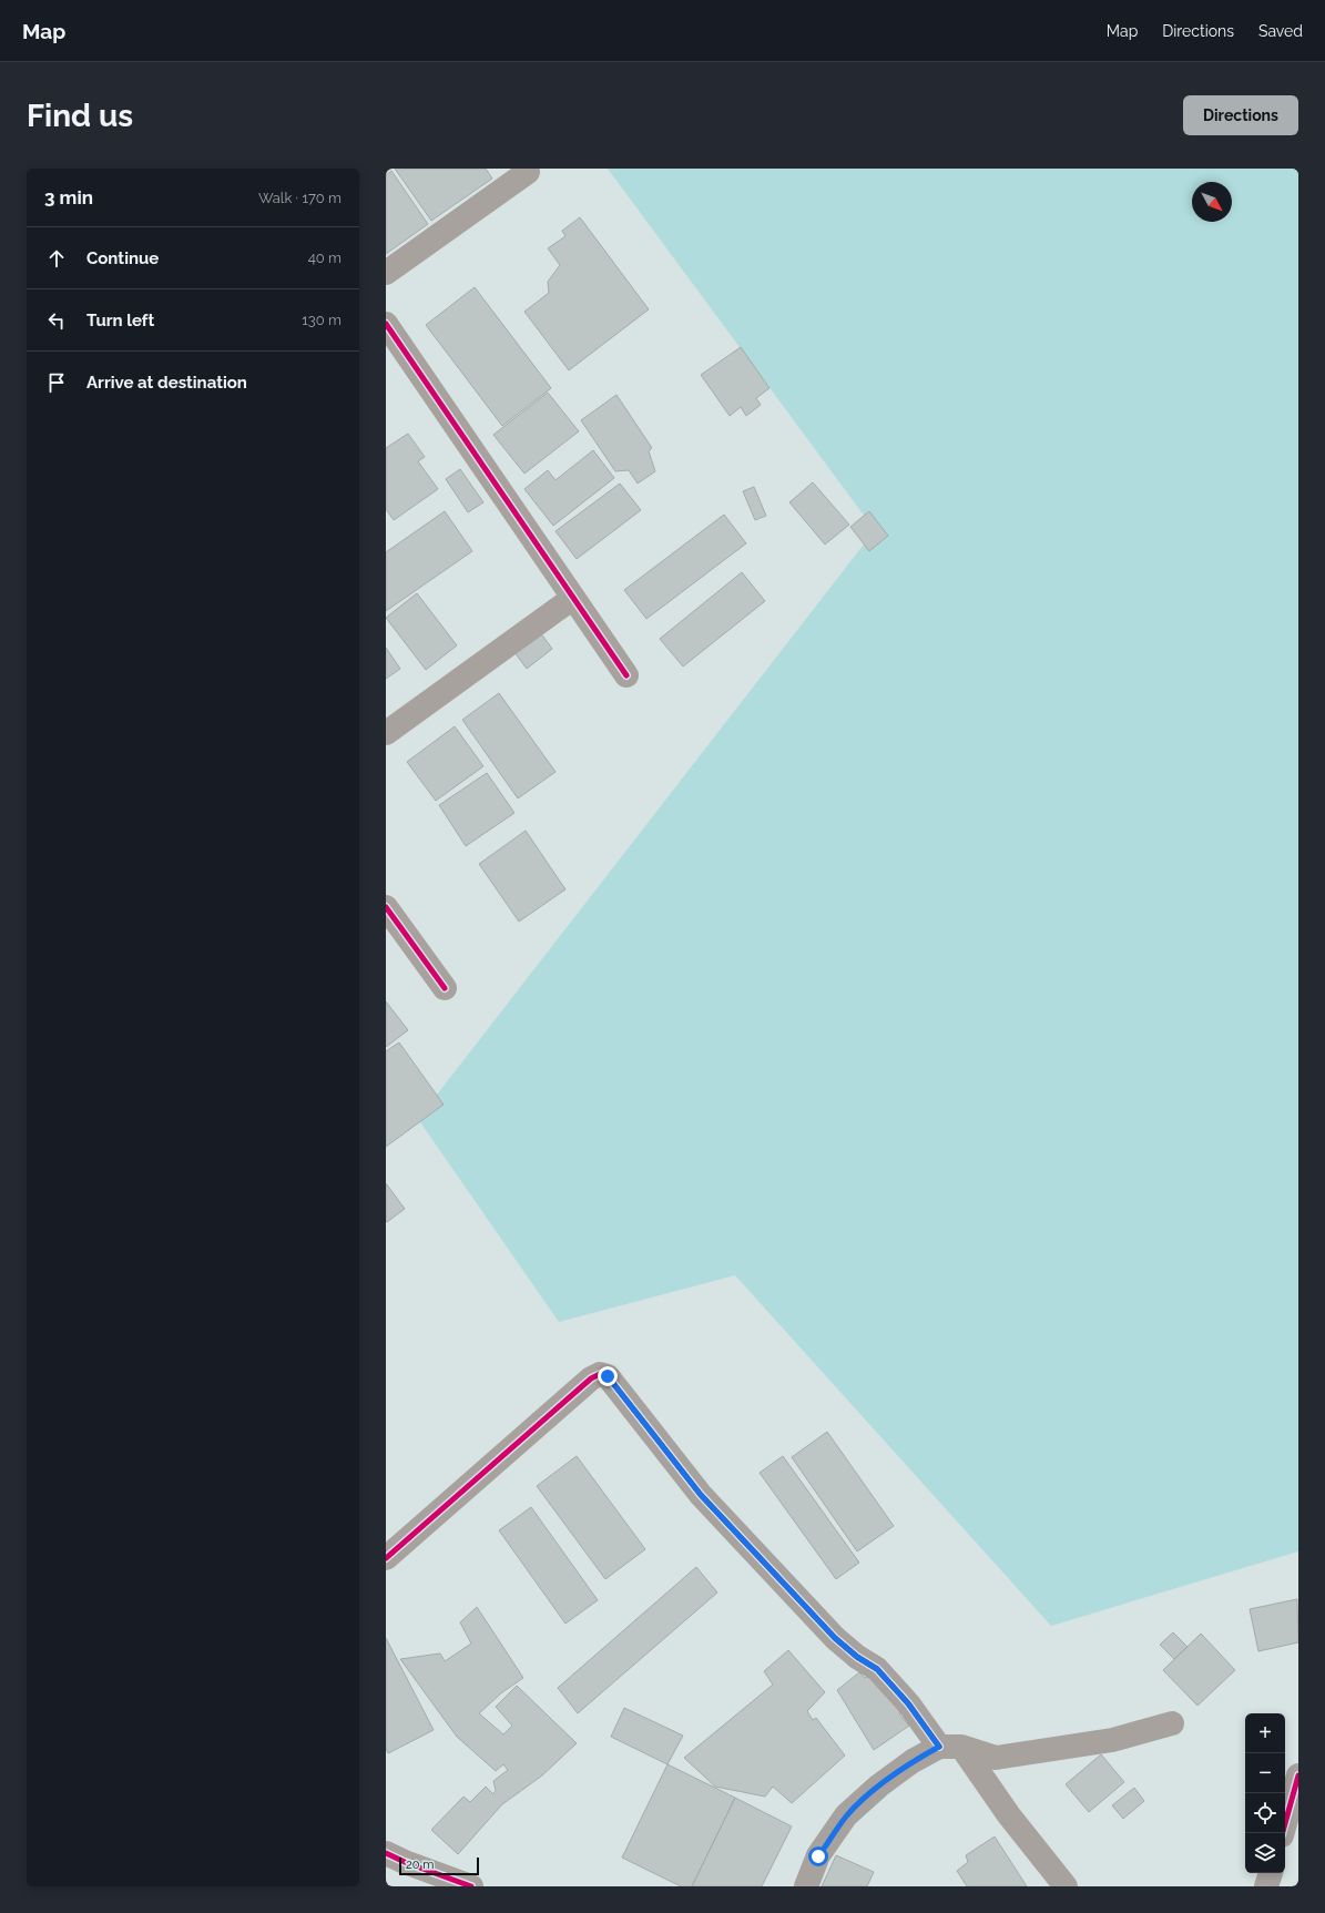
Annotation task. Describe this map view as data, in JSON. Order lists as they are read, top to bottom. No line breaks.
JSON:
{"scale_bar":"20 m","north":"bottom right","page":{"header":"Map","nav":["Map","Directions","Saved"],"buttons":"Directions","title":"Find us","heading":["3 min","Walk · 170 m"],"list":[["Continue","40 m"],["Turn left","130 m"],"Arrive at destination"],"map_buttons":["+","−"],"scale":"20 m"}}
